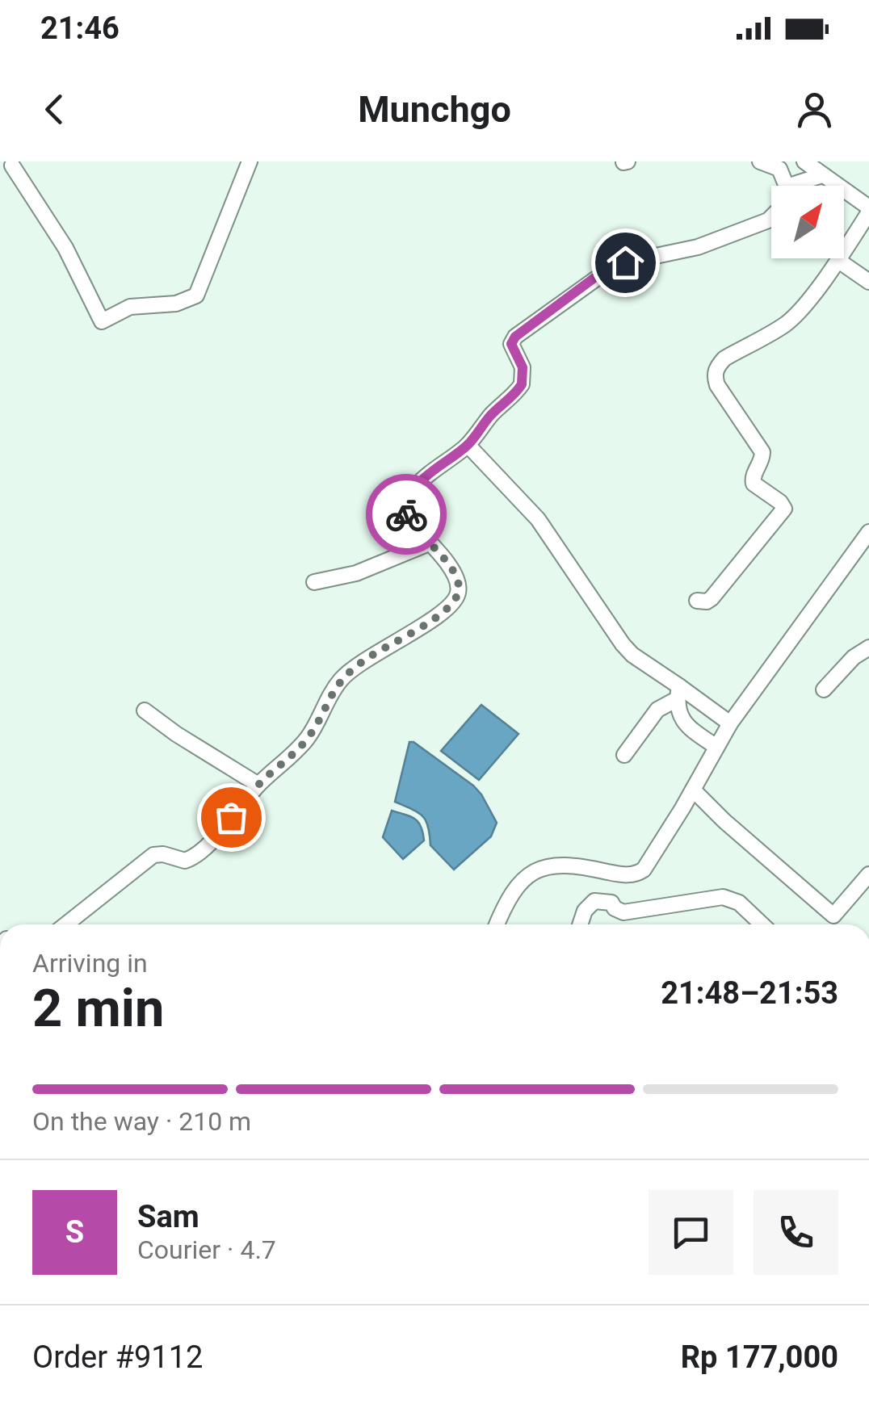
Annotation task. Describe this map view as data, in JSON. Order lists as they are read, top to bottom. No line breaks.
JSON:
{"north":"top right","page":{"status":"21:46","header":"Munchgo","heading":["2 min","Arriving in","21:48–21:53"],"panel":["Sam","Courier · 4.7","Order #9112","Rp 177,000"],"bar":"On the way · 210 m","round":"S"}}
